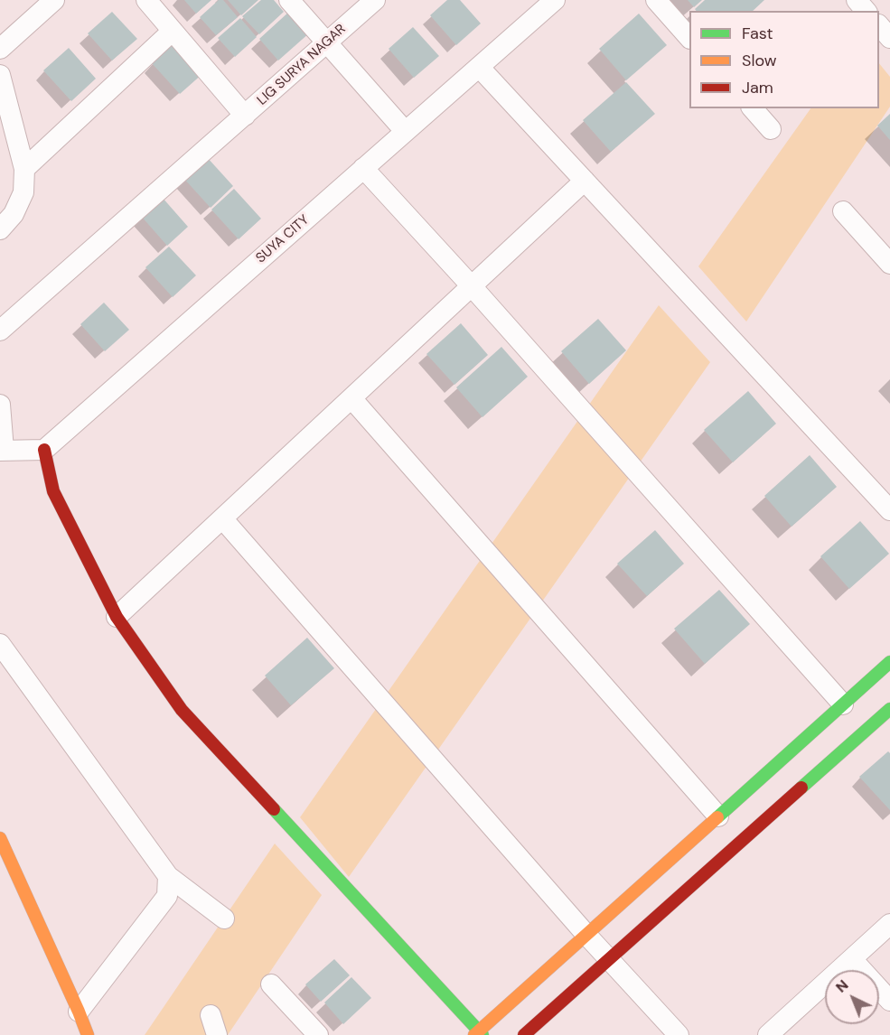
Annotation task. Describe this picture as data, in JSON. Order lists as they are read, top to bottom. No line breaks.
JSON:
{"streets":{"street":["LIG SURYA NAGAR","SUYA CITY"]},"legend":["Fast","Slow","Jam"],"north":"top left"}
